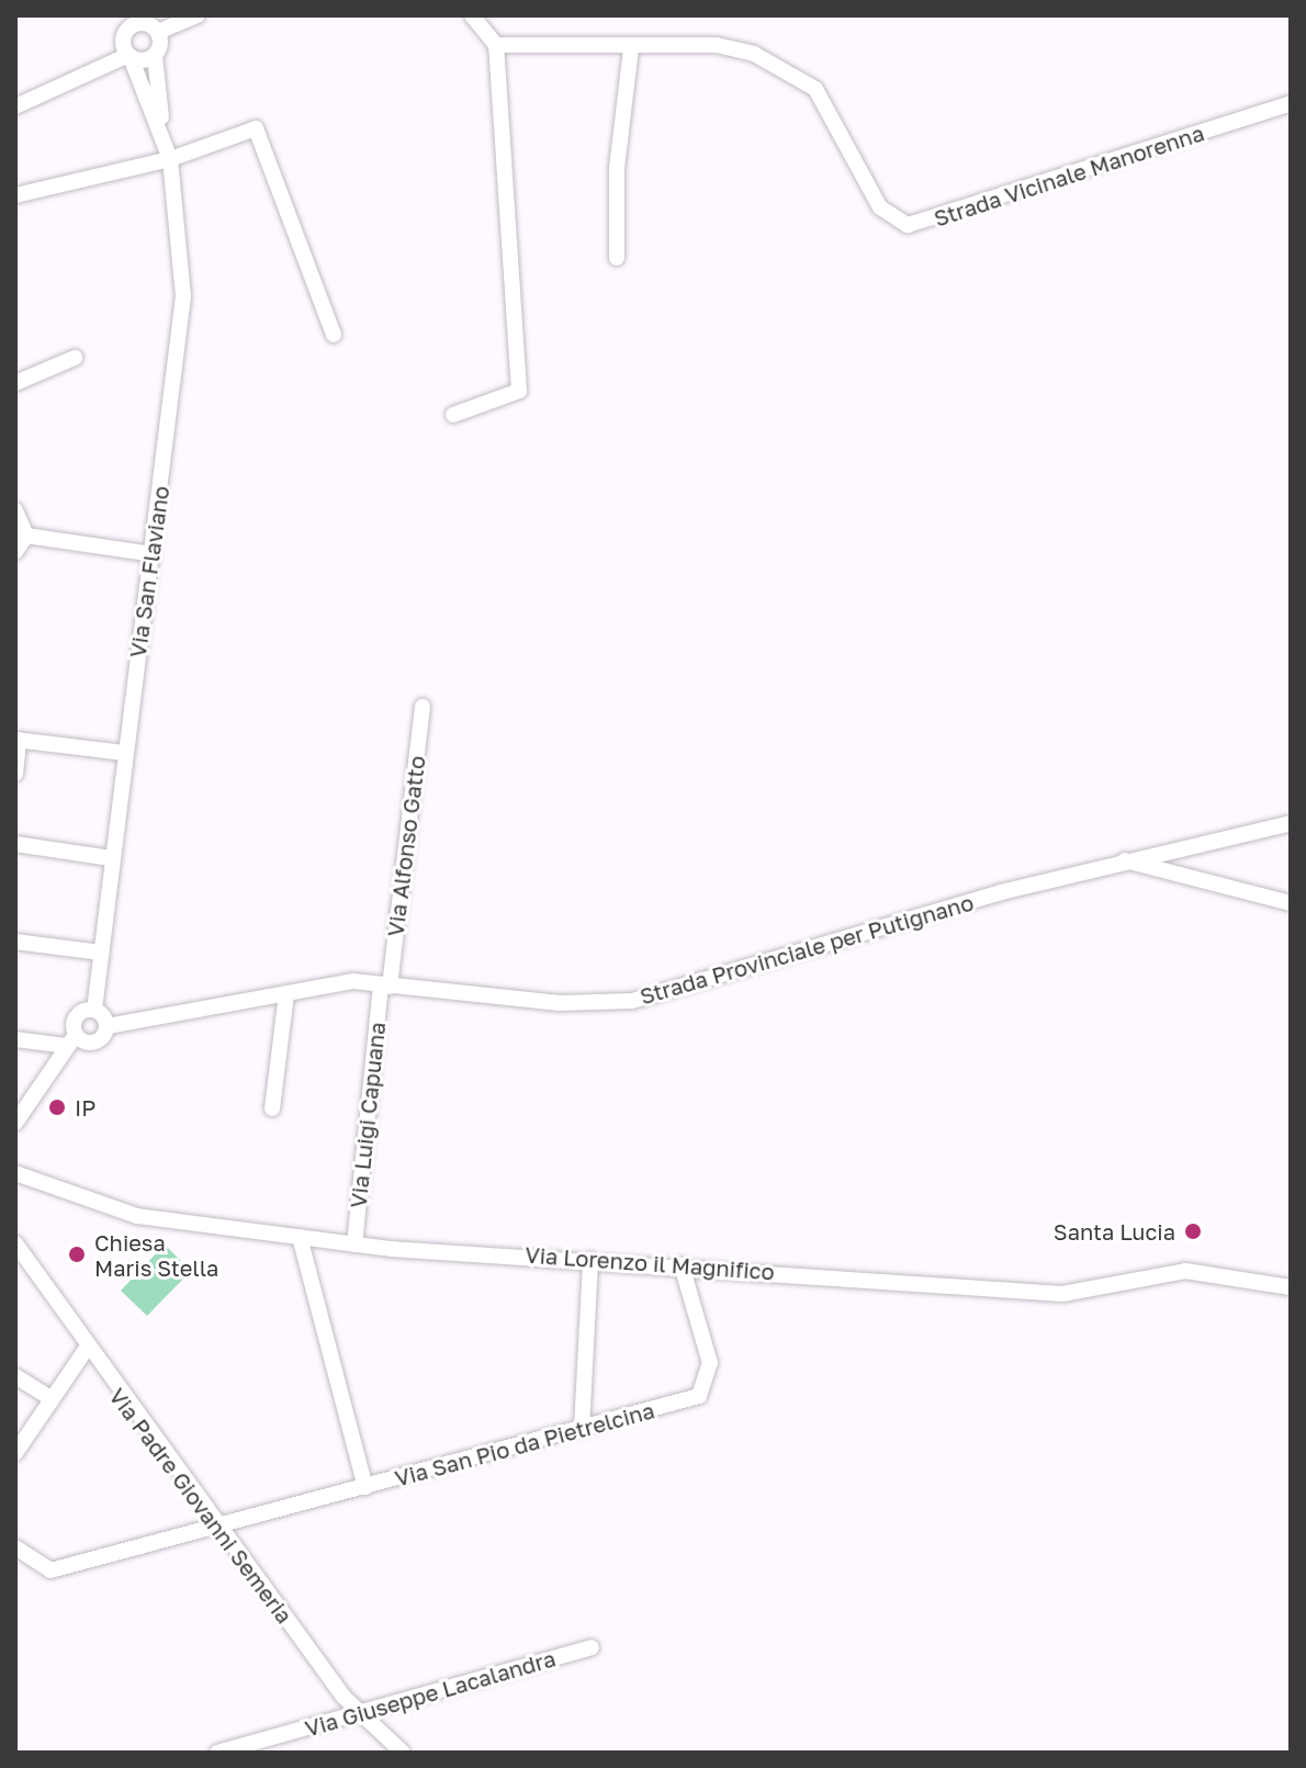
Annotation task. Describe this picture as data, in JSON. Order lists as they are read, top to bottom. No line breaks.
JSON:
{"streets":{"street":["Strada Vicinale Manorenna","Via San Flaviano","Via Alfonso Gatto","Strada Provinciale per Putignano","Via Luigi Capuana","Via Lorenzo il Magnifico","Via San Pio da Pietrelcina","Via Padre Giovanni Semeria","Via Giuseppe Lacalandra"]},"crossings":[["Via Alfonso Gatto","Strada Provinciale per Putignano"],["Via Alfonso Gatto","Via Luigi Capuana"],["Strada Provinciale per Putignano","Via Luigi Capuana"],["Via Luigi Capuana","Via Lorenzo il Magnifico"],["Via Lorenzo il Magnifico","Via San Pio da Pietrelcina"],["Via San Pio da Pietrelcina","Via Padre Giovanni Semeria"],["Via Padre Giovanni Semeria","Via Giuseppe Lacalandra"]],"places":["IP","Santa Lucia","Chiesa Maris Stella"]}
